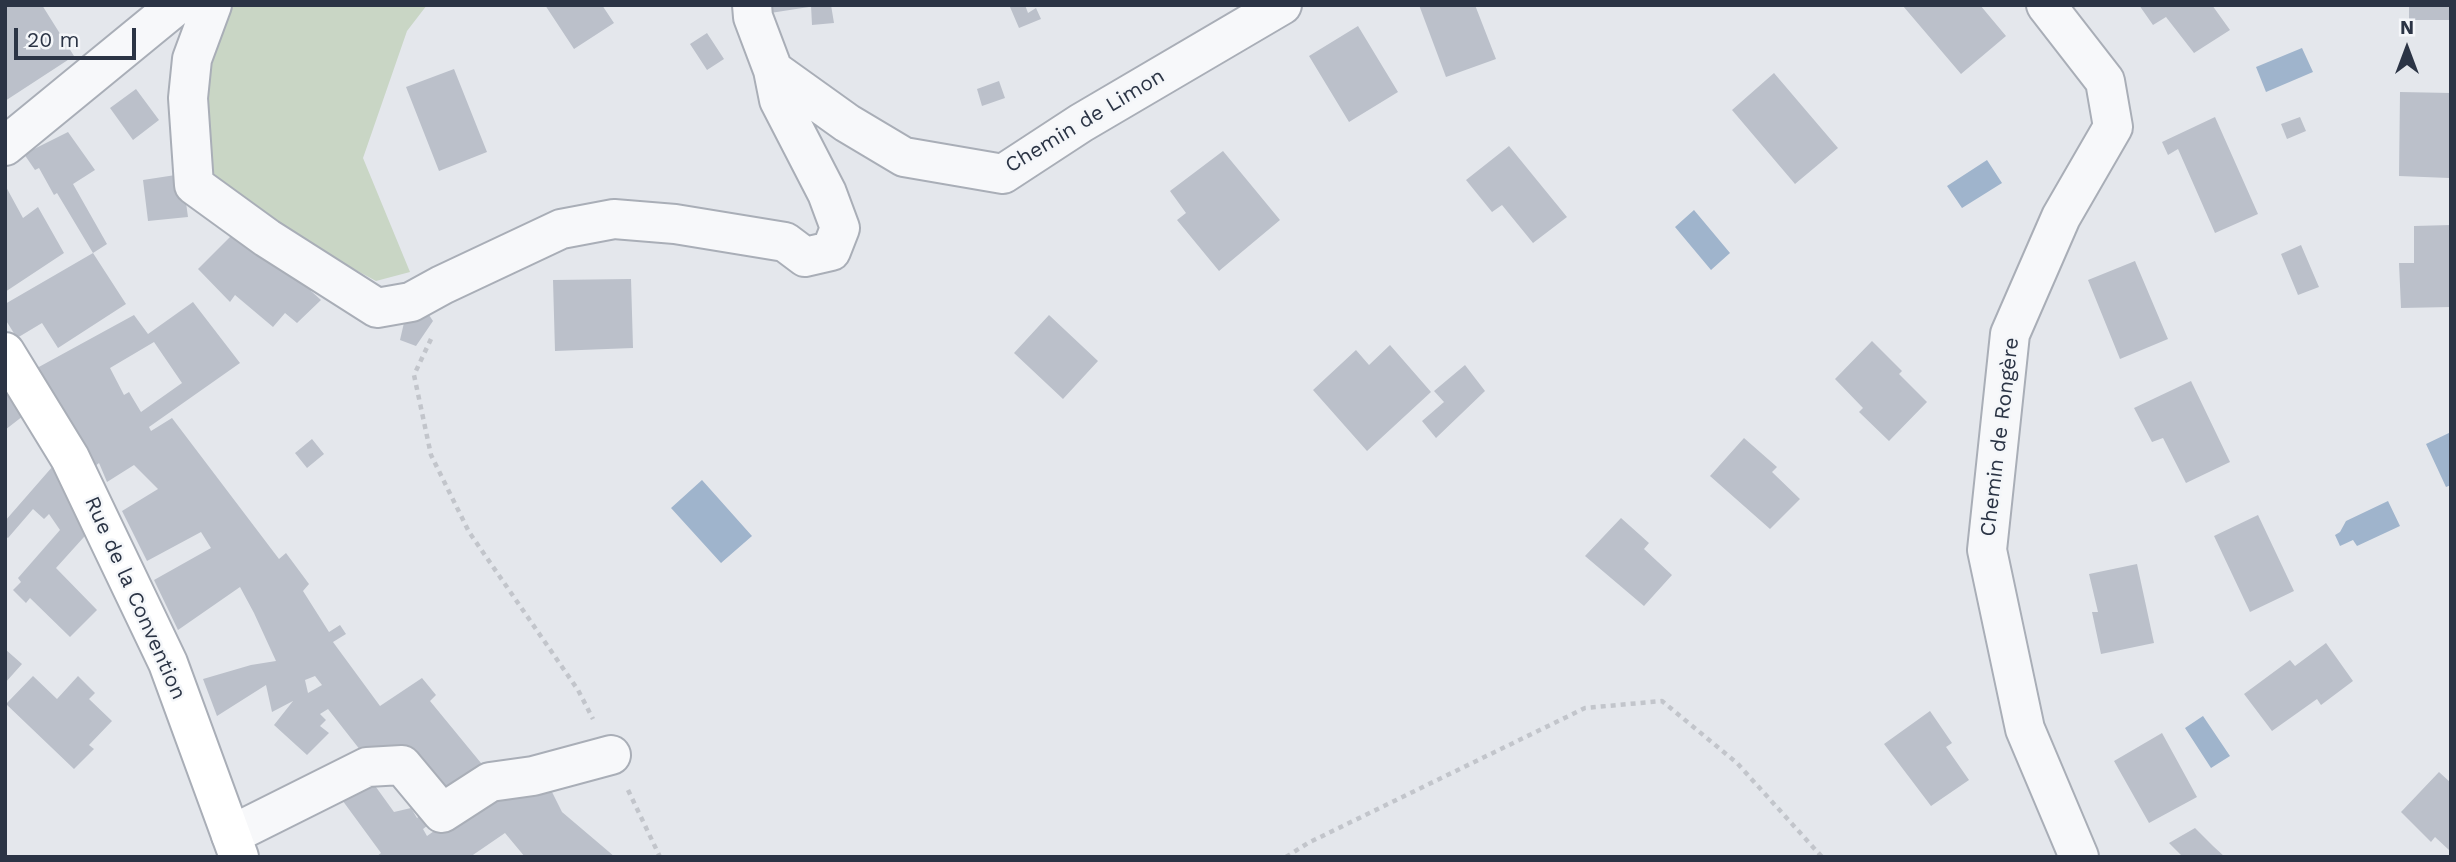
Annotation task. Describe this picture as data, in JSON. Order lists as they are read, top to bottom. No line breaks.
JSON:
{"streets":{"street":["Chemin de Limon","Chemin de Rongère","Rue de la Convention"]},"scale_bar":"20 m","north":"top"}
